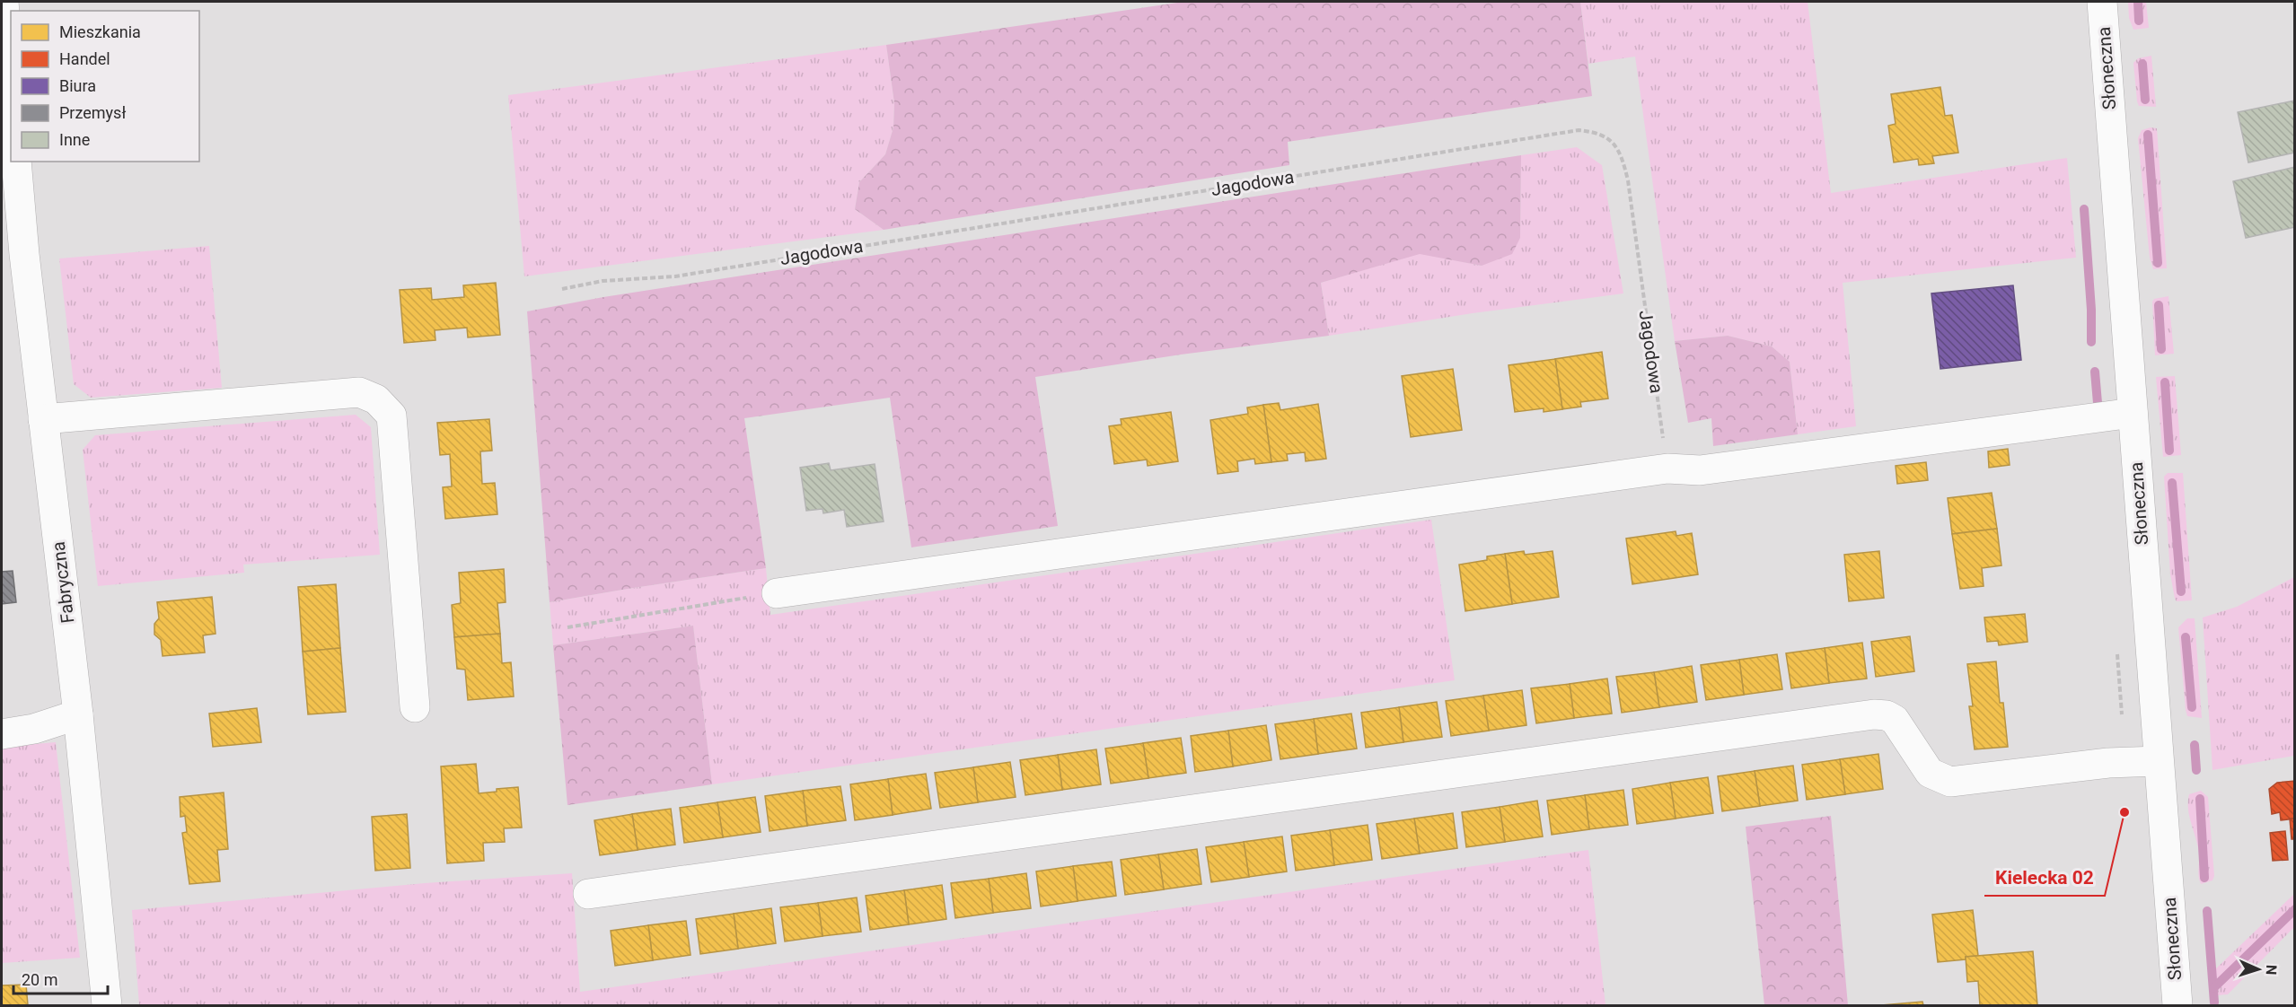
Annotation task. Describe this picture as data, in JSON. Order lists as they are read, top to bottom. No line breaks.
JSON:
{"streets":{"street":["Słoneczna","Fabryczna"],"path":["Jagodowa"]},"places":["Kielecka 02"],"legend":["Mieszkania","Handel","Biura","Przemysł","Inne"],"scale_bar":"20 m","north":"right"}
